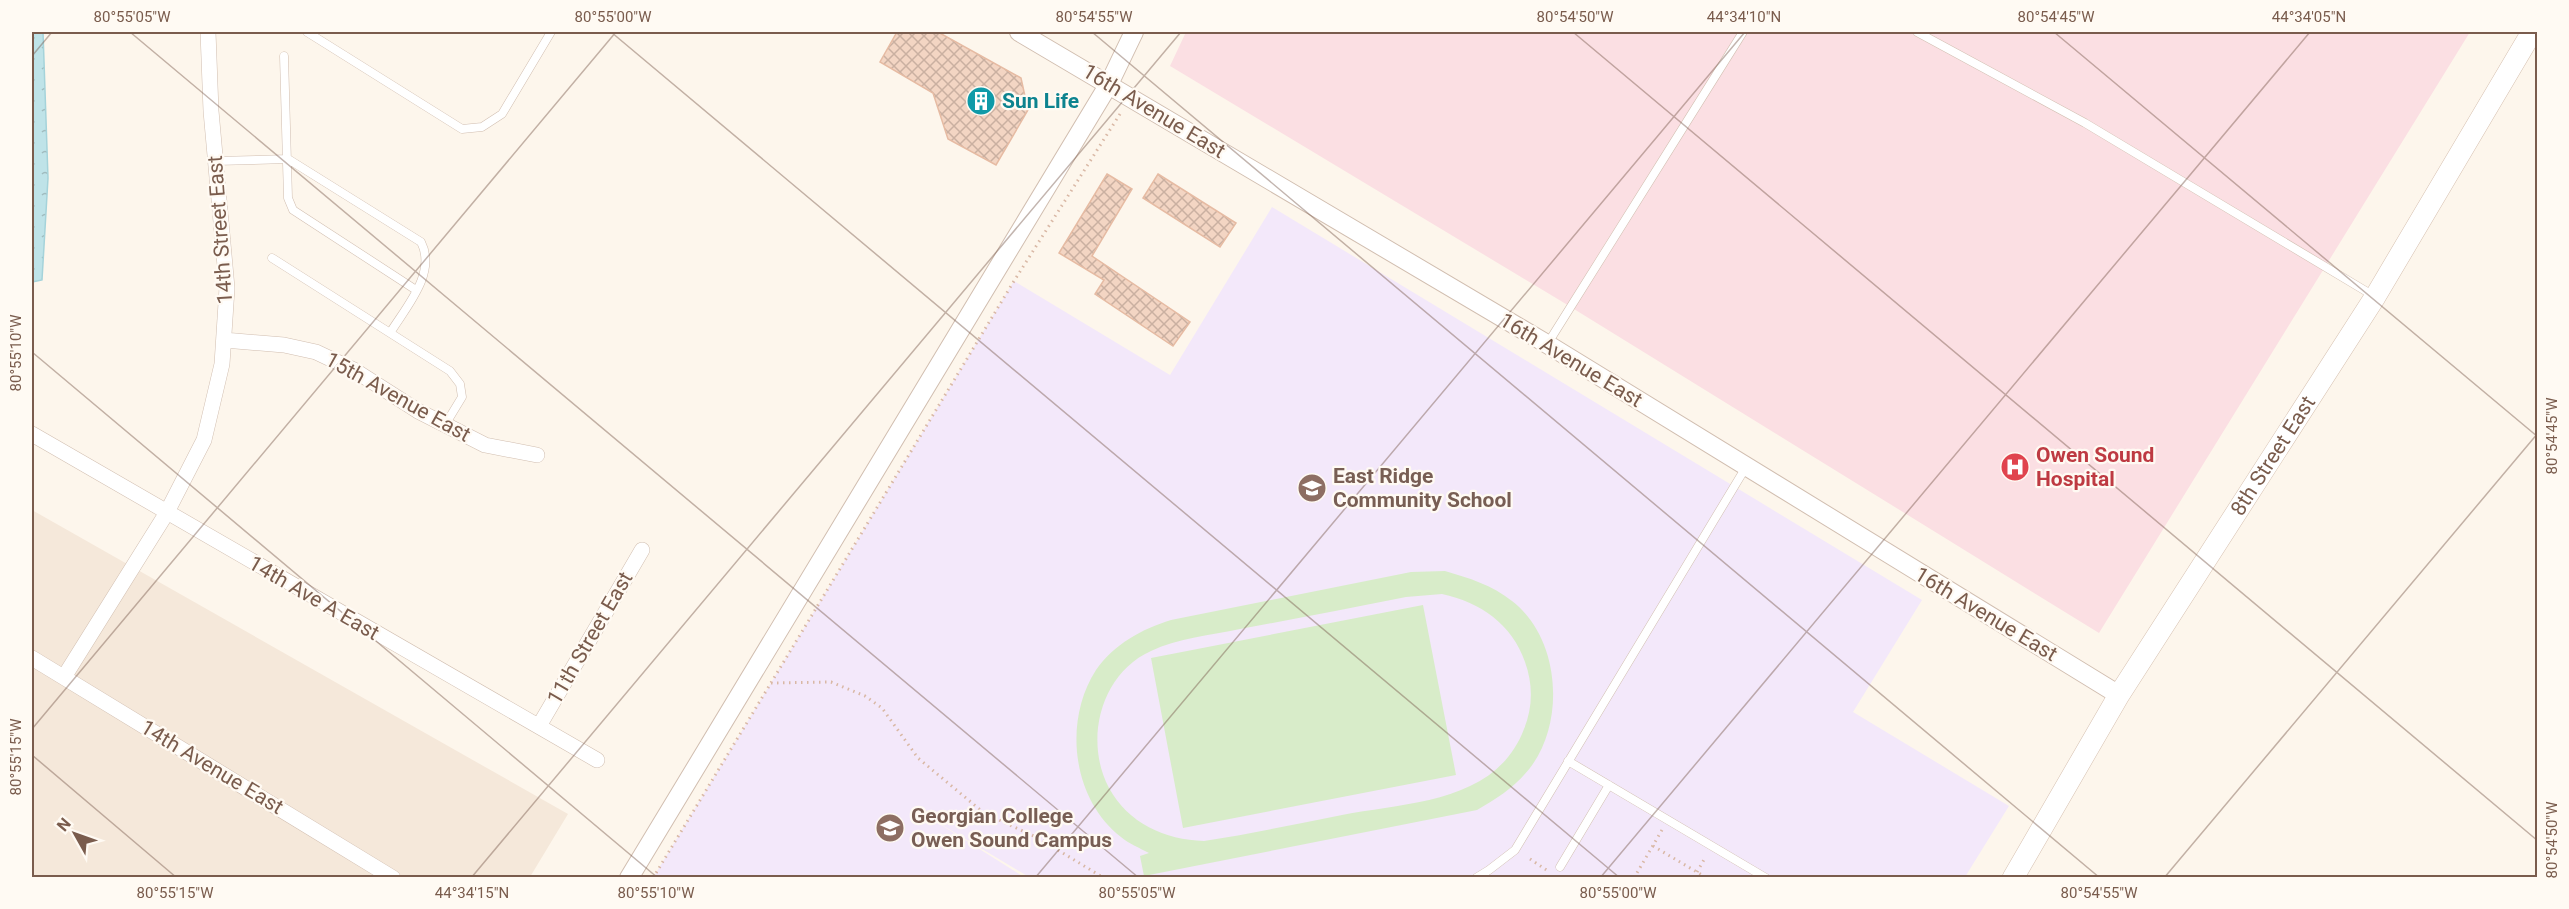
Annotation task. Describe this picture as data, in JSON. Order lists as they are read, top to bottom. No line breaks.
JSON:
{"streets":{"main road":["8th Street East"],"street":["16th Avenue East","14th Street East","15th Avenue East","14th Ave A East","11th Street East","14th Avenue East"]},"crossings":[["16th Avenue East","8th Street East"],["14th Street East","15th Avenue East"],["14th Street East","14th Ave A East"],["14th Street East","14th Avenue East"],["14th Ave A East","11th Street East"]],"places":{"building":["Sun Life"],"hospital":["Owen Sound Hospital"],"school or university":["East Ridge Community School","Georgian College Owen Sound Campus"]},"north":"top left","coordinates":["80°55'05\"W","80°55'00\"W","80°54'55\"W","80°54'50\"W","44°34'10\"N","80°54'45\"W","44°34'05\"N","80°55'10\"W","80°55'15\"W","44°34'15\"N"]}
